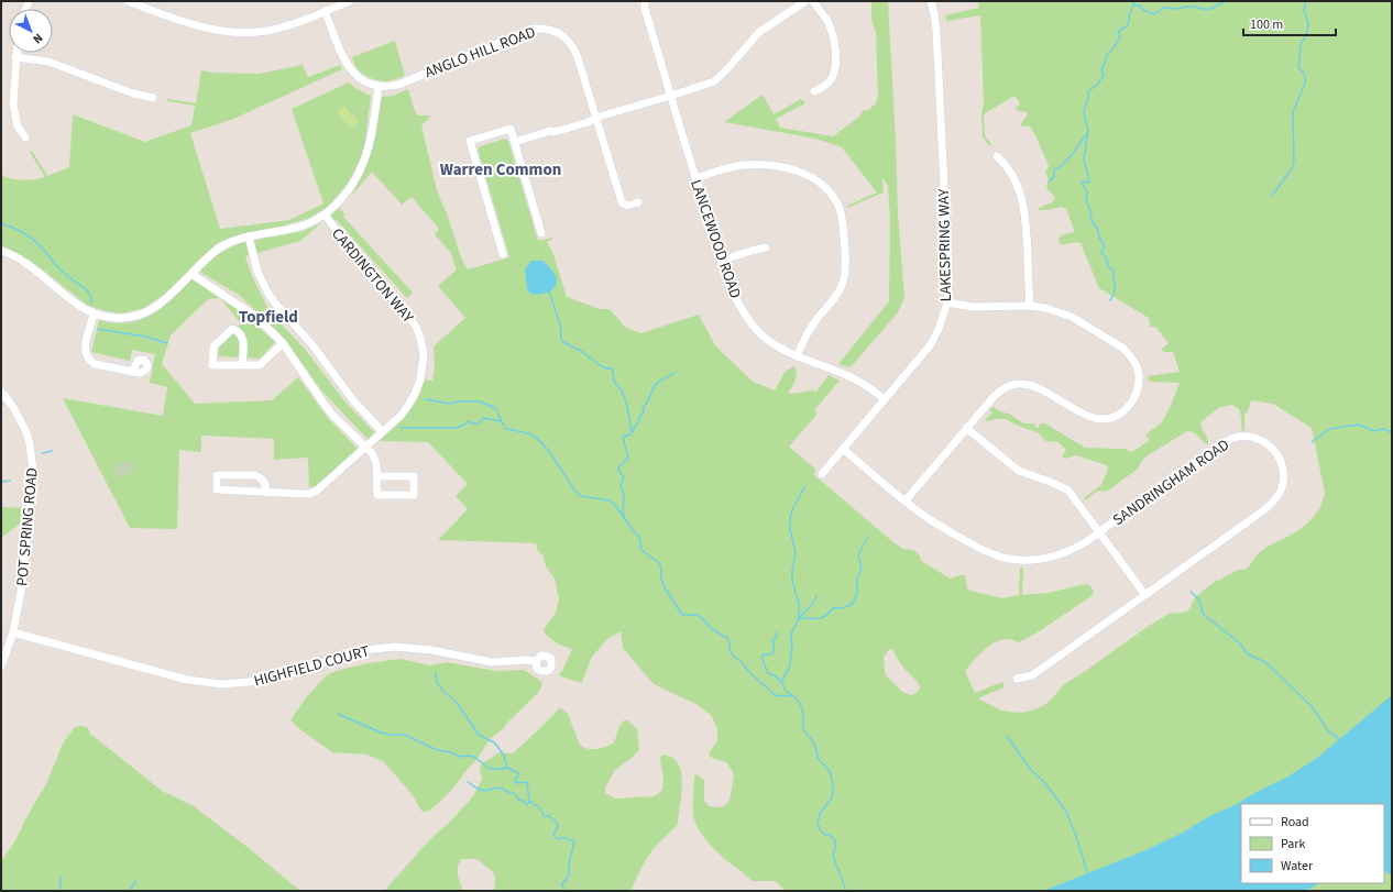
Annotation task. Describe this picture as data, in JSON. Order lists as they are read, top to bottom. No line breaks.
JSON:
{"streets":{"street":["ANGLO HILL ROAD","LANCEWOOD ROAD","LAKESPRING WAY","CARDINGTON WAY","SANDRINGHAM ROAD","POT SPRING ROAD","HIGHFIELD COURT"]},"crossings":[["LANCEWOOD ROAD","LAKESPRING WAY"],["LAKESPRING WAY","SANDRINGHAM ROAD"],["POT SPRING ROAD","HIGHFIELD COURT"]],"districts":["Warren Common","Topfield"],"legend":["Road","Park","Water"],"scale_bar":"100 m","north":"bottom right"}
